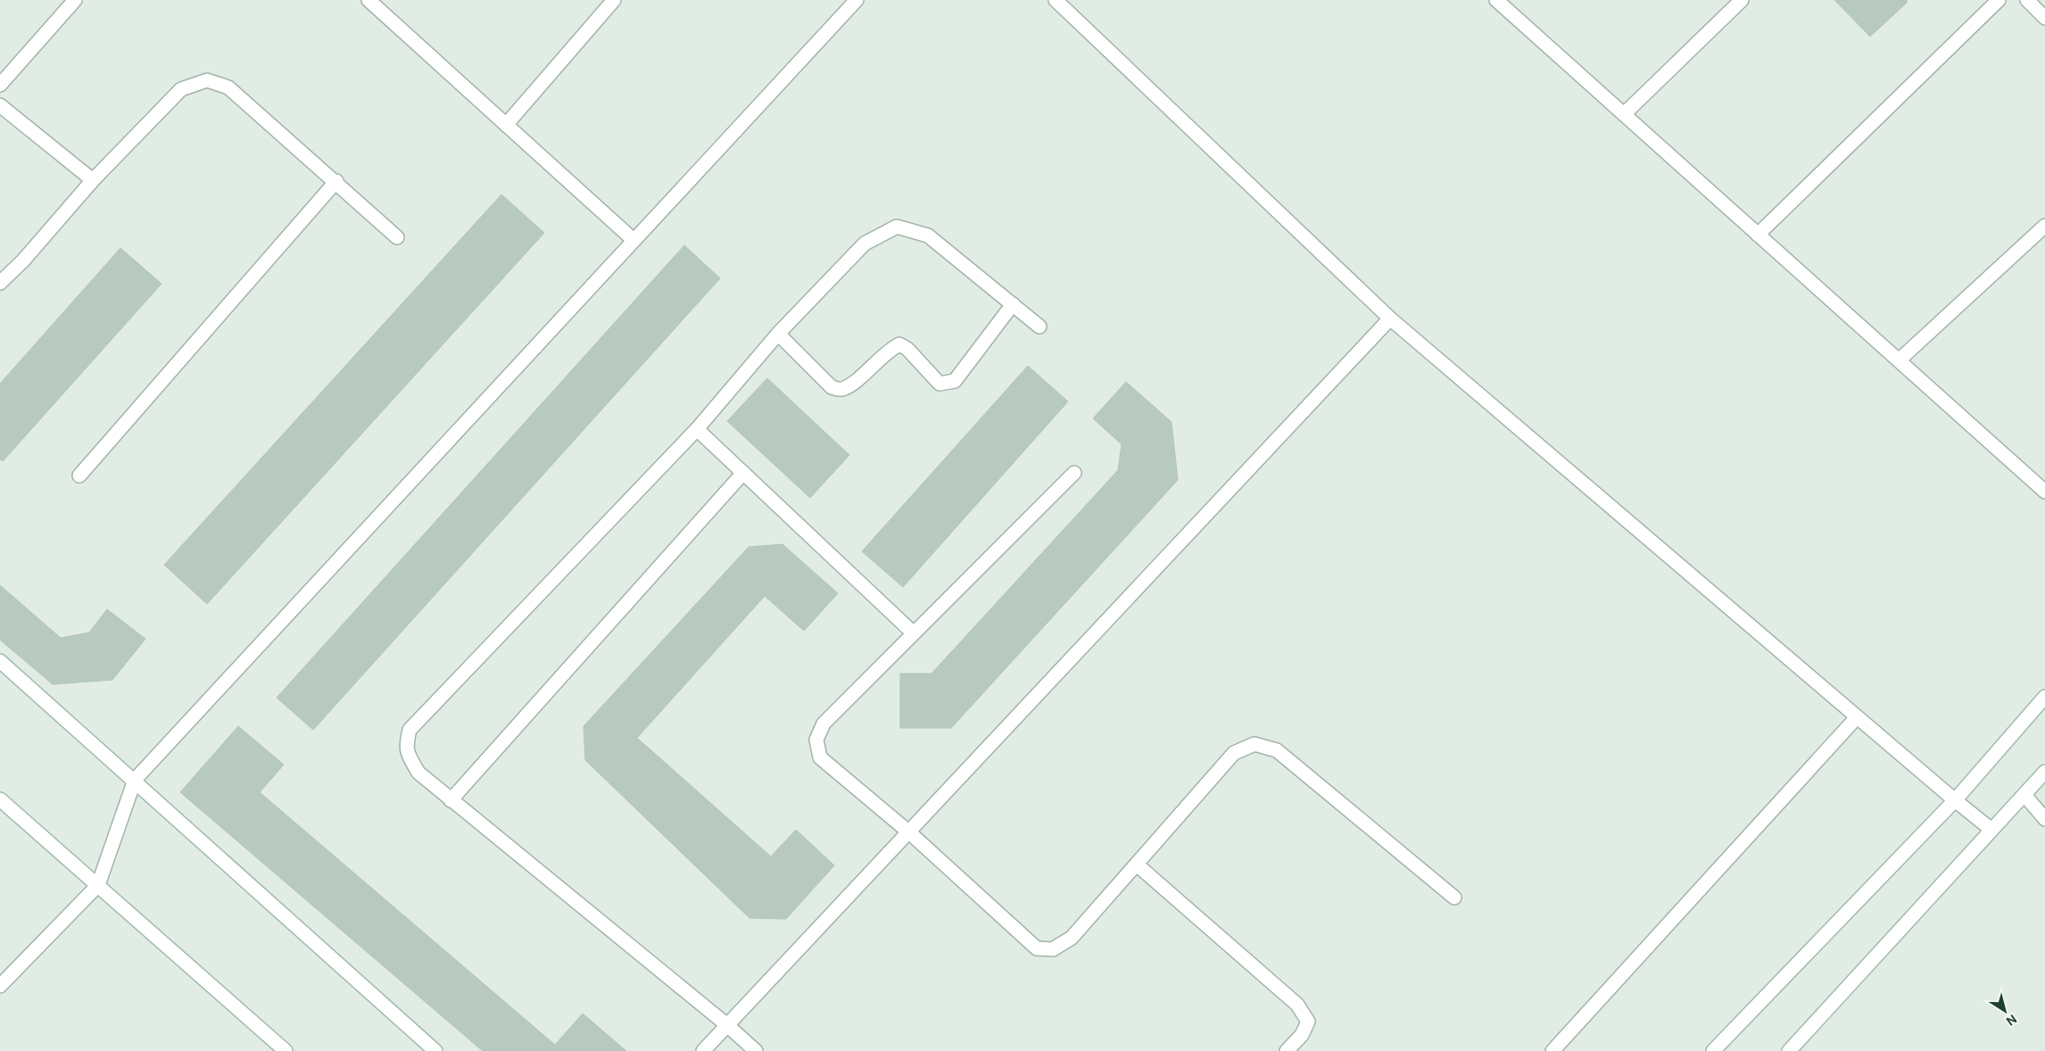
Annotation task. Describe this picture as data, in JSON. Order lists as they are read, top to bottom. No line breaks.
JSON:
{"north":"bottom right"}
